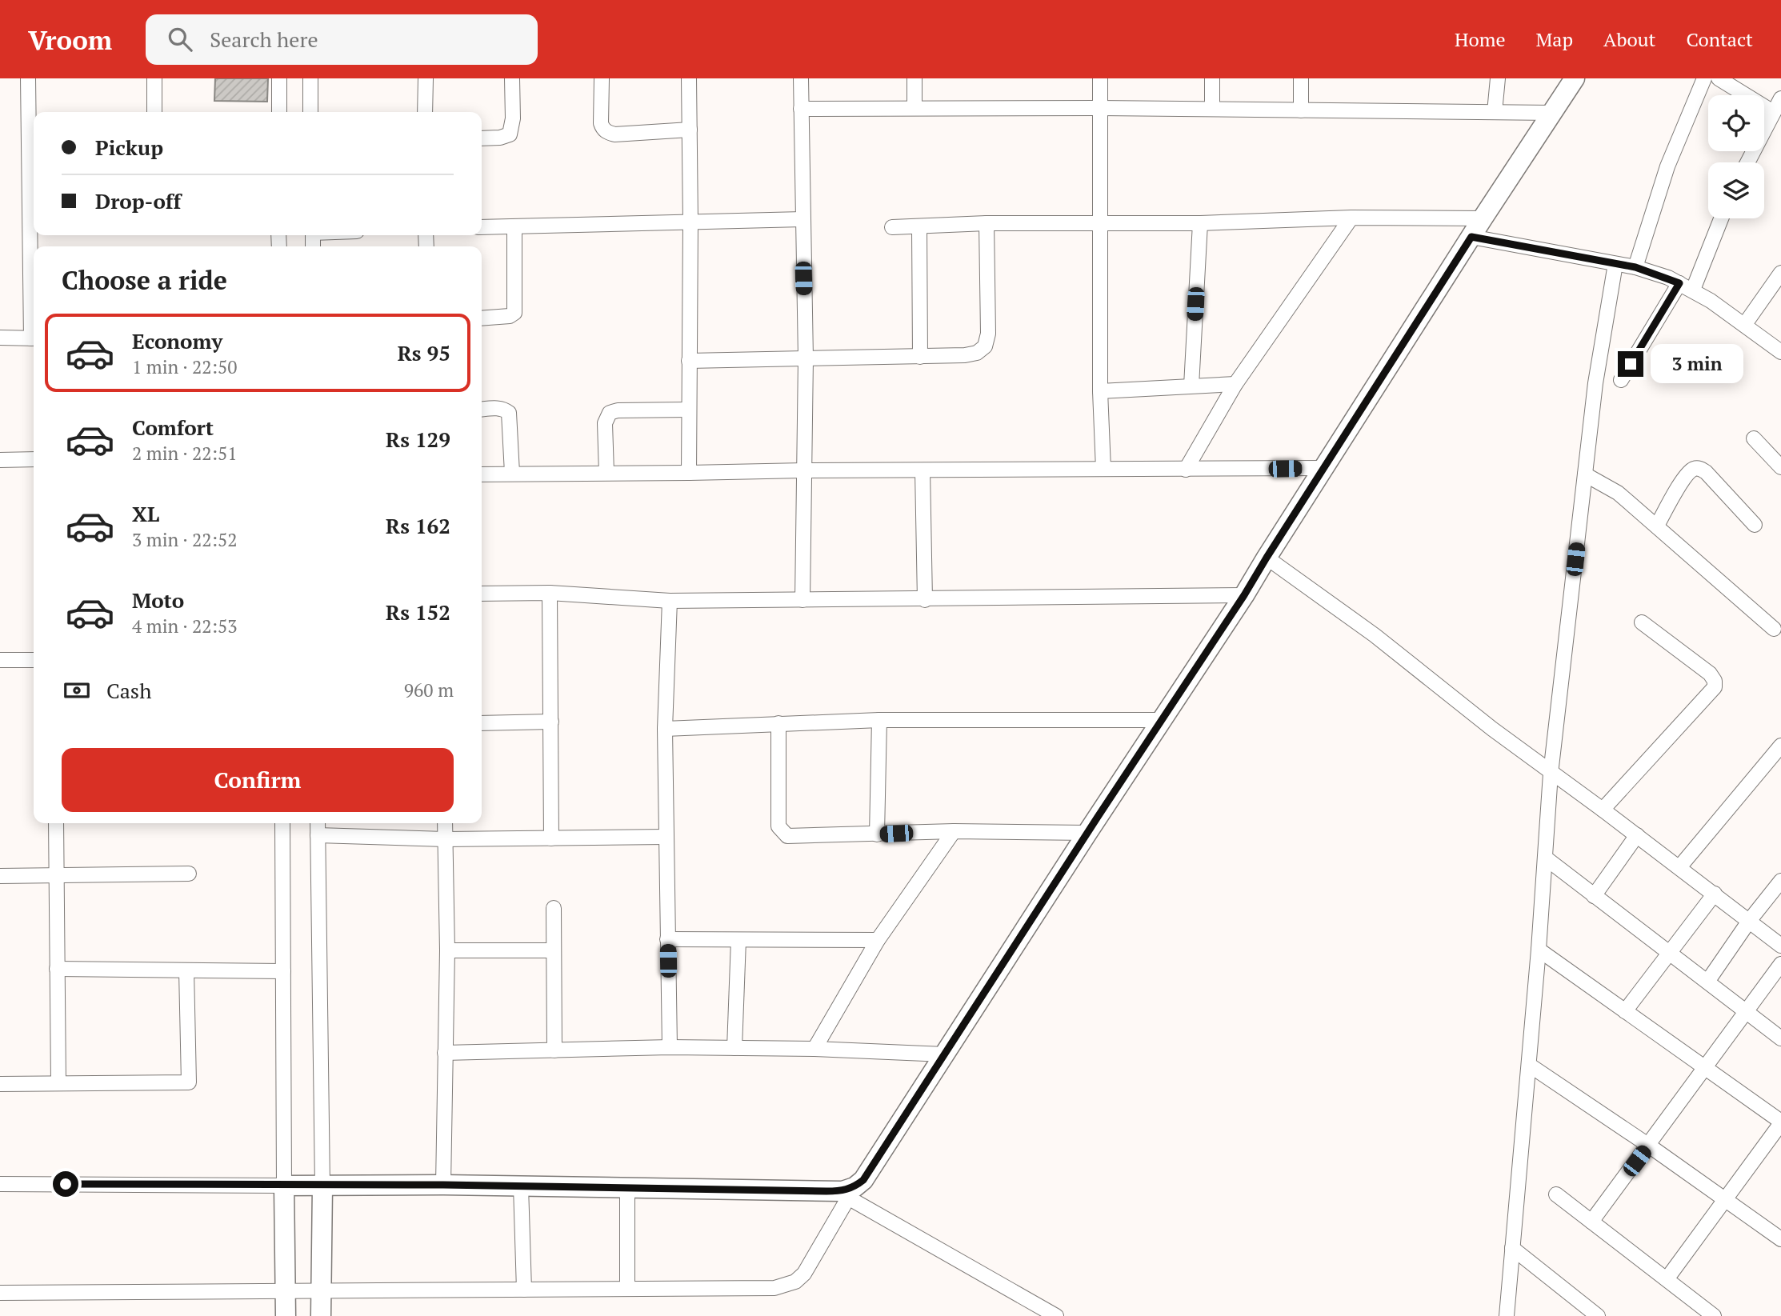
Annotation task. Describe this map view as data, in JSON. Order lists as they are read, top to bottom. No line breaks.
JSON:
{"page":{"header":"Vroom","search":"Search here","nav":["Home","Map","About","Contact"],"banner":["Pickup","Drop-off"],"heading":"Choose a ride","list":[{"name":"Economy","note":"1 min · 22:50","value":"Rs 95"},{"name":"Comfort","note":"2 min · 22:51","value":"Rs 129"},{"name":"XL","note":"3 min · 22:52","value":"Rs 162"},{"name":"Moto","note":"4 min · 22:53","value":"Rs 152"}],"bubble":"3 min","pay":["Cash","960 m"],"buttons":"Confirm"}}
